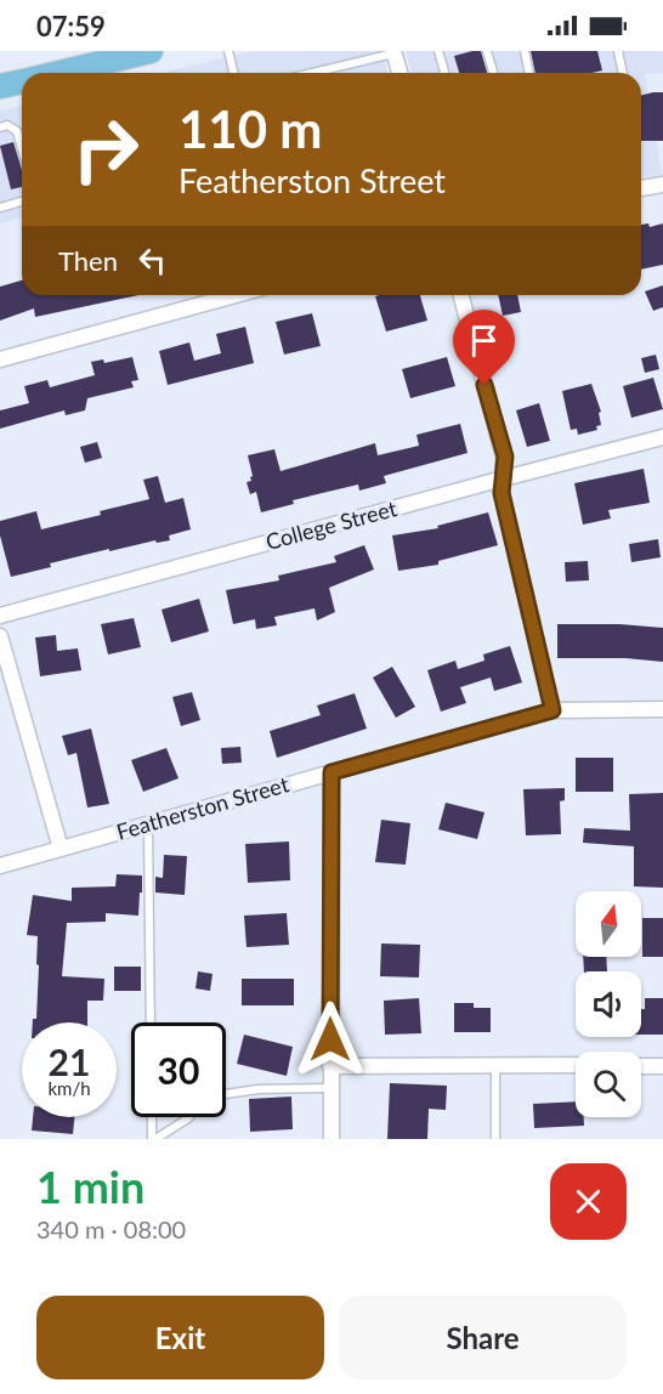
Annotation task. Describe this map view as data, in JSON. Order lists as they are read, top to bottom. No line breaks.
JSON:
{"streets":{"street":["College Street","Featherston Street"]},"north":"top","page":{"status":"07:59","turn":["110 m","Featherston Street"],"then":"Then","speed":"21 km/h","limit":"30","heading":["1 min","340 m · 08:00"],"buttons":["Exit","Share"]}}
